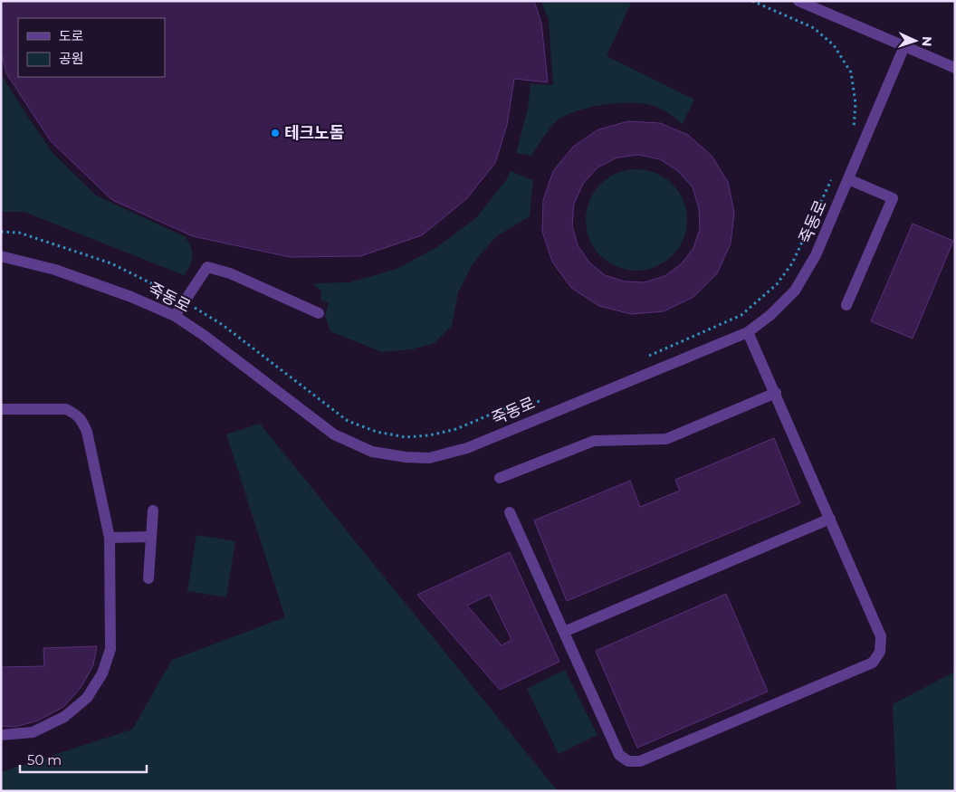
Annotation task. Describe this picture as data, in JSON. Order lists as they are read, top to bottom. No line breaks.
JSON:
{"streets":{"street":["죽동로"]},"places":["테크노돔"],"legend":["도로","공원"],"scale_bar":"50 m","north":"right"}
